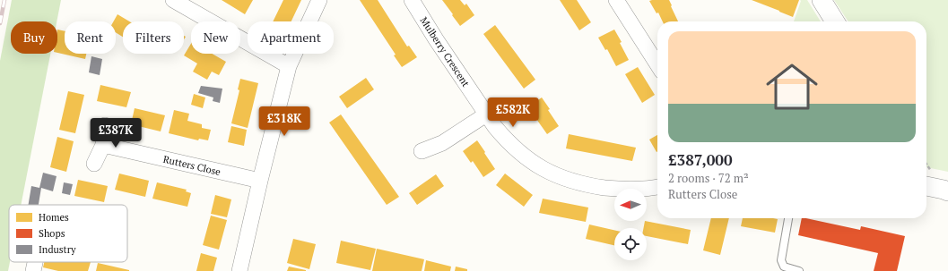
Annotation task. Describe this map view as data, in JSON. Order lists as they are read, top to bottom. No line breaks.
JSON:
{"streets":{"street":["Mulberry Crescent","Rutters Close"]},"legend":["Homes","Shops","Industry"],"north":"left","page":{"chip":["Buy","Rent","Filters","New","Apartment"],"list":[{"name":"£387,000","note":"2 rooms · 72 m² · Rutters Close"}],"price":["£582K","£318K","£387K"]}}
